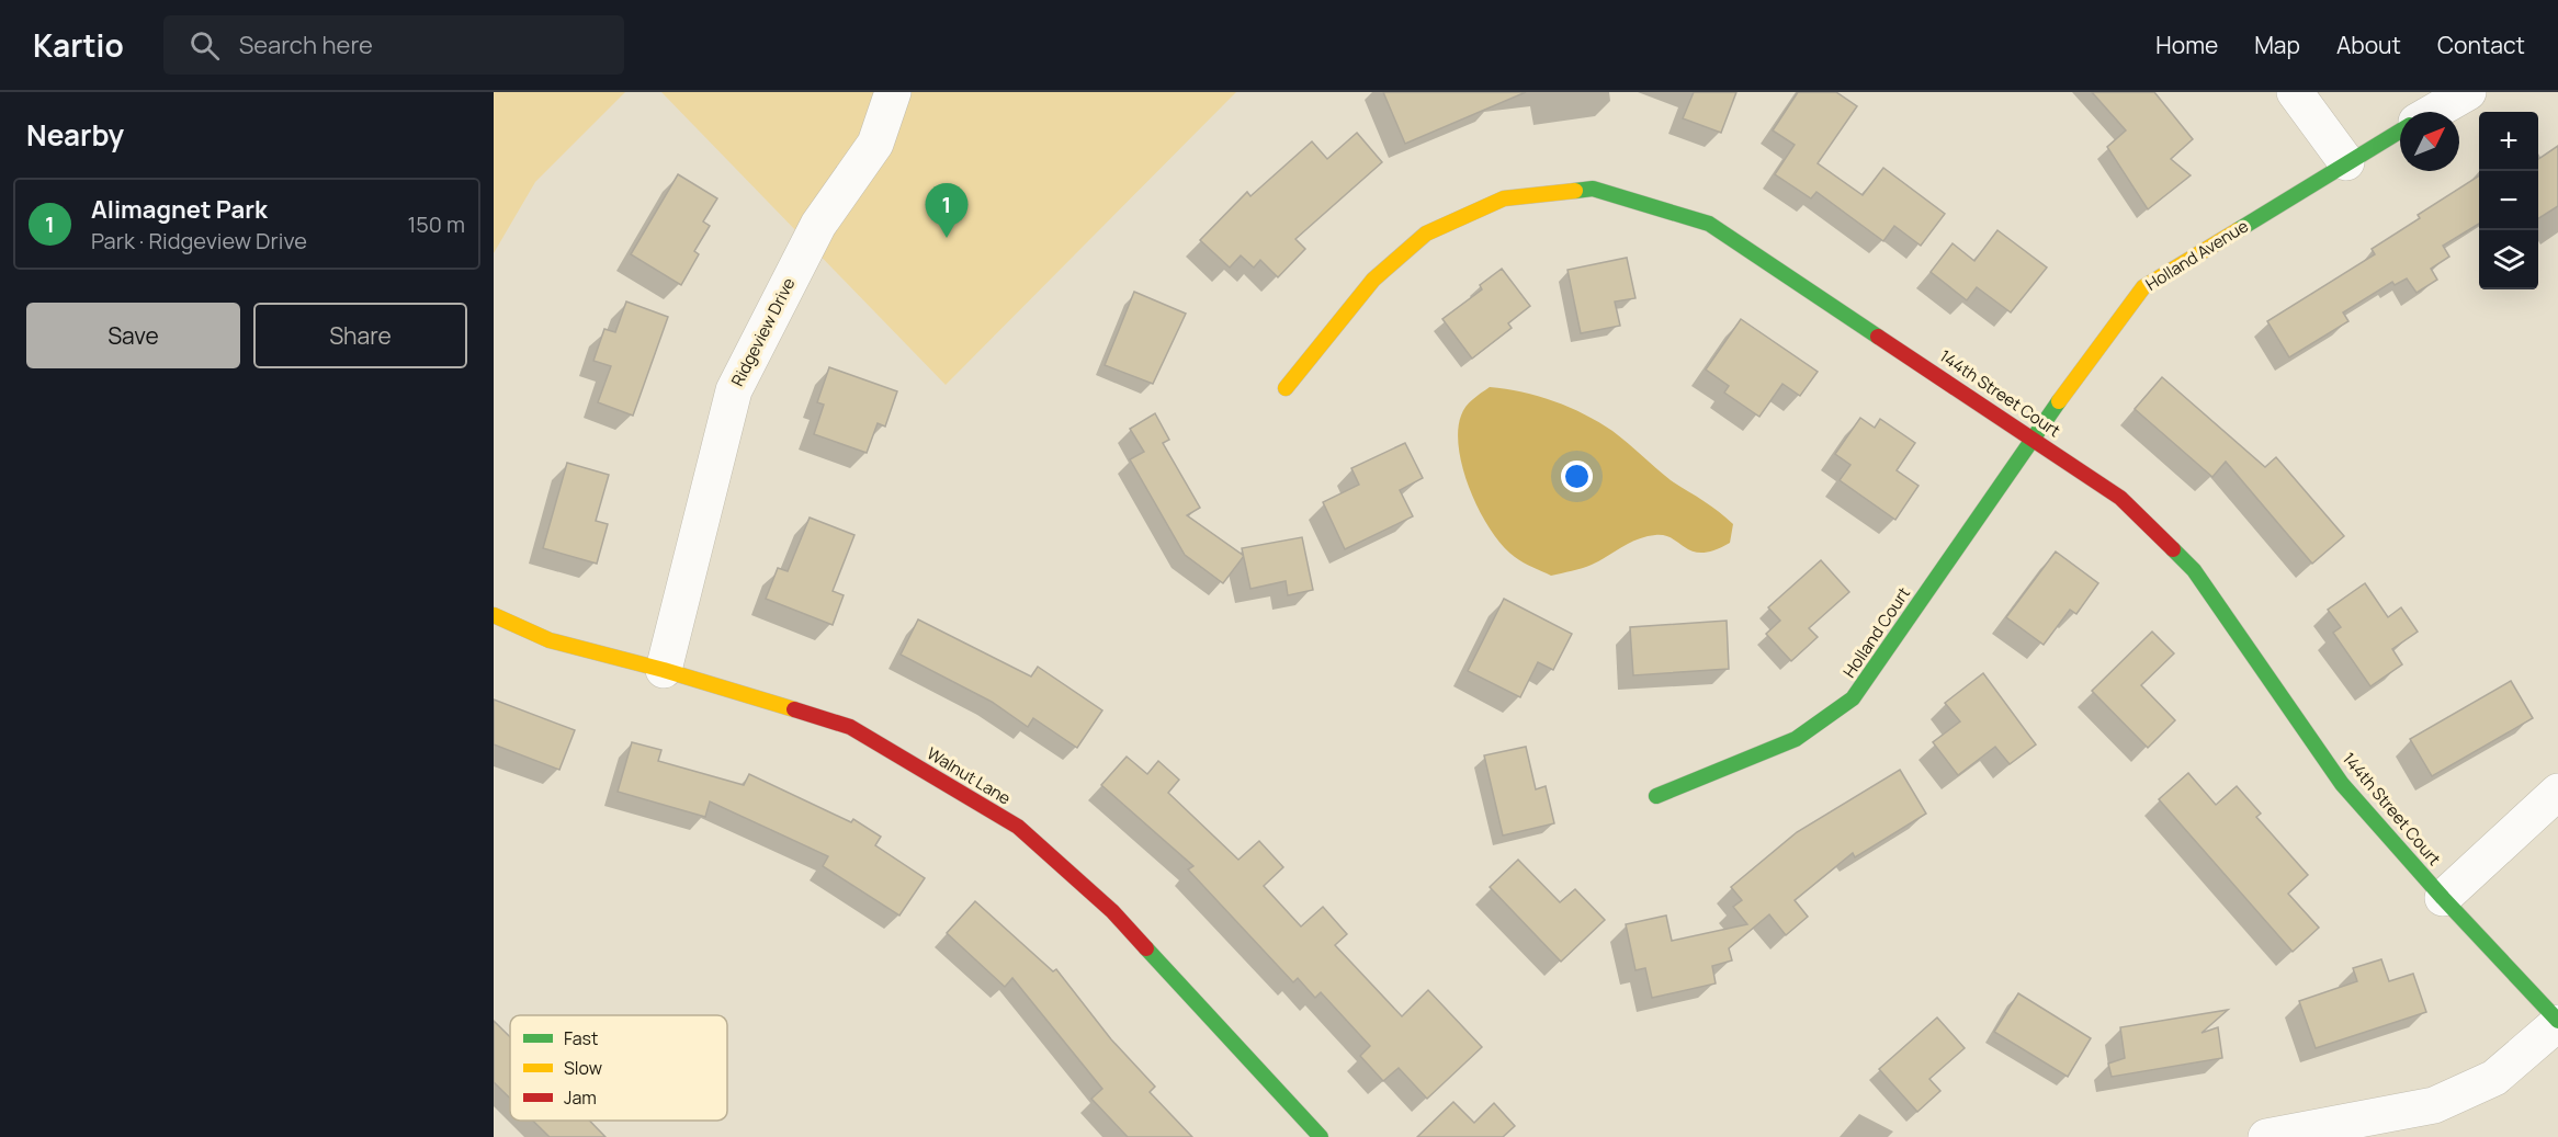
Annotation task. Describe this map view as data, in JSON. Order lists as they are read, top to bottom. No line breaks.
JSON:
{"streets":{"street":["Holland Avenue","Ridgeview Drive","144th Street Court","Holland Court","Walnut Lane"]},"crossings":[["Holland Avenue","144th Street Court"],["Holland Avenue","Holland Court"],["Ridgeview Drive","Walnut Lane"],["144th Street Court","Holland Court"]],"legend":["Fast","Slow","Jam"],"north":"top right","page":{"header":"Kartio","search":"Search here","nav":["Home","Map","About","Contact"],"heading":"Nearby","map_buttons":["+","−"],"list":[{"mark":"1","name":"Alimagnet Park","note":"Park · Ridgeview Drive","value":"150 m"}],"pins":"1","buttons":["Save","Share"]}}
